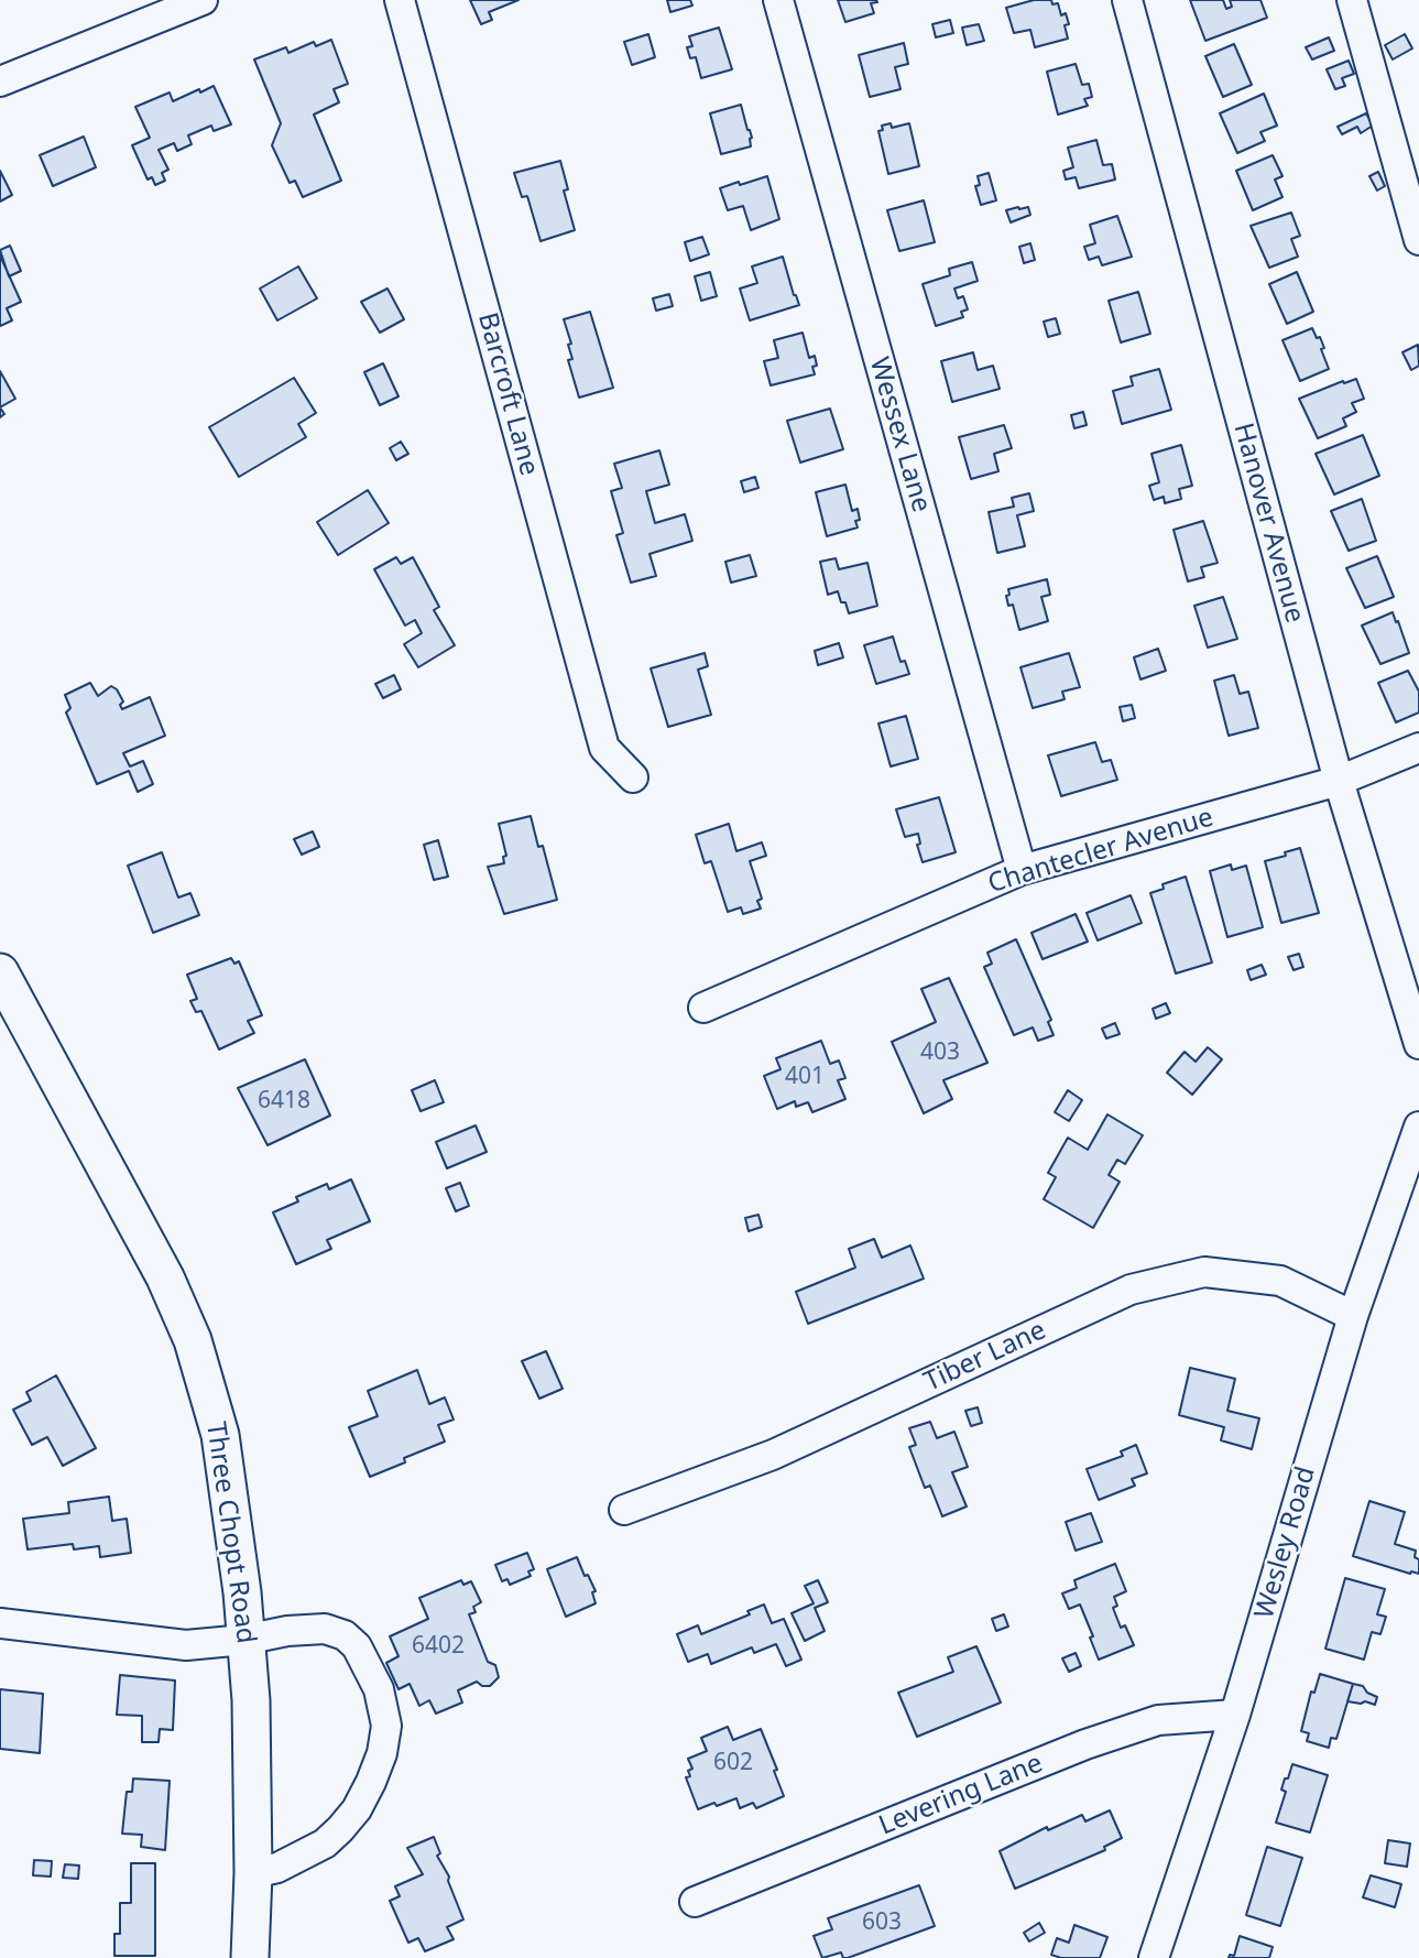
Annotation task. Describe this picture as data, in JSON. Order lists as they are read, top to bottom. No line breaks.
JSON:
{"streets":{"main road":["Three Chopt Road"],"street":["Barcroft Lane","Wessex Lane","Hanover Avenue","Chantecler Avenue","Tiber Lane","Wesley Road","Levering Lane"]},"crossings":[["Wessex Lane","Chantecler Avenue"],["Hanover Avenue","Chantecler Avenue"],["Tiber Lane","Wesley Road"],["Wesley Road","Levering Lane"]],"house_numbers":["403","401","6418","6402","602","603"]}
